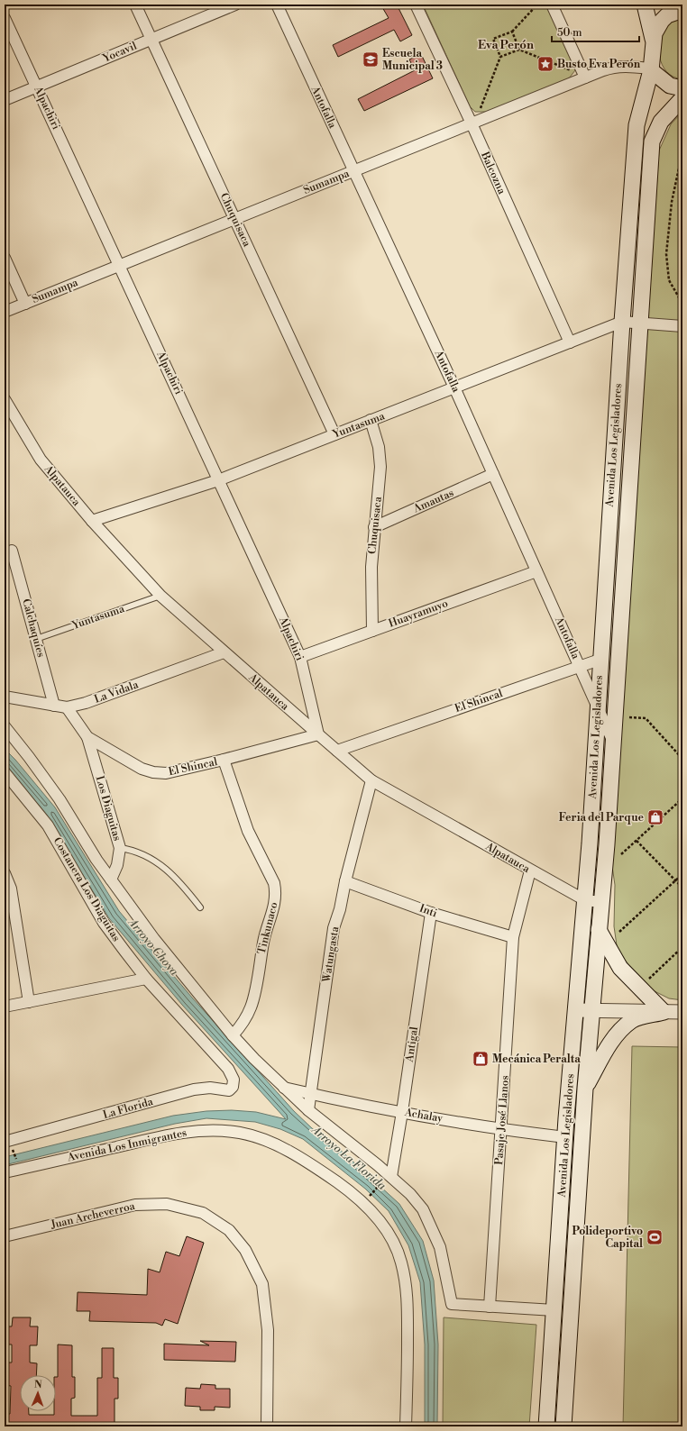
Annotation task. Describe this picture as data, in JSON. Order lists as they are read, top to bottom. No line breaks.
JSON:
{"streets":{"main road":["Avenida Los Legisladores"],"street":["Yocavil","Antofalla","Alpachiri","Balcozna","Sumampa","Chuquisaca","Yuntasuma","Alpatauca","Amautas","Huayramuyo","Calchaquíes","La Vidala","El Shincal","Los Diaguitas","Costanera Los Diaguitas","Inti","Tinkunaco","Watungasta","Antigal","La Florida","Achalay","Pasaje José Llanos","Avenida Los Inmigrantes","Juan Archeverroa"]},"crossings":[["Yocavil","Alpachiri"],["Yocavil","Chuquisaca"],["Antofalla","Sumampa"],["Antofalla","Yuntasuma"],["Antofalla","Avenida Los Legisladores"],["Antofalla","Amautas"],["Antofalla","Huayramuyo"],["Antofalla","El Shincal"],["Alpachiri","Sumampa"],["Alpachiri","Yuntasuma"],["Alpachiri","Alpatauca"],["Alpachiri","Huayramuyo"],["Alpachiri","El Shincal"],["Balcozna","Sumampa"],["Balcozna","Yuntasuma"],["Sumampa","Chuquisaca"],["Sumampa","Avenida Los Legisladores"],["Chuquisaca","Yuntasuma"],["Chuquisaca","Amautas"],["Chuquisaca","Huayramuyo"],["Yuntasuma","Avenida Los Legisladores"],["Yuntasuma","Alpatauca"],["Yuntasuma","Calchaquíes"],["Avenida Los Legisladores","Alpatauca"],["Avenida Los Legisladores","El Shincal"],["Avenida Los Legisladores","Achalay"],["Alpatauca","La Vidala"],["Alpatauca","El Shincal"],["Alpatauca","Watungasta"],["Alpatauca","Pasaje José Llanos"],["Calchaquíes","La Vidala"],["La Vidala","El Shincal"],["El Shincal","Los Diaguitas"],["El Shincal","Tinkunaco"],["Costanera Los Diaguitas","La Florida"],["Inti","Watungasta"],["Inti","Antigal"],["Inti","Pasaje José Llanos"],["Watungasta","Achalay"],["Antigal","Achalay"],["Achalay","Pasaje José Llanos"]],"districts":["Eva Perón"],"water":["Arroyo Choya","Arroyo La Florida"],"places":{"school or university":["Escuela Municipal 3"],"place":["Busto Eva Perón"],"shop":["Feria del Parque","Mecánica Peralta"],"sports":["Polideportivo Capital"]},"scale_bar":"50 m","north":"top"}
